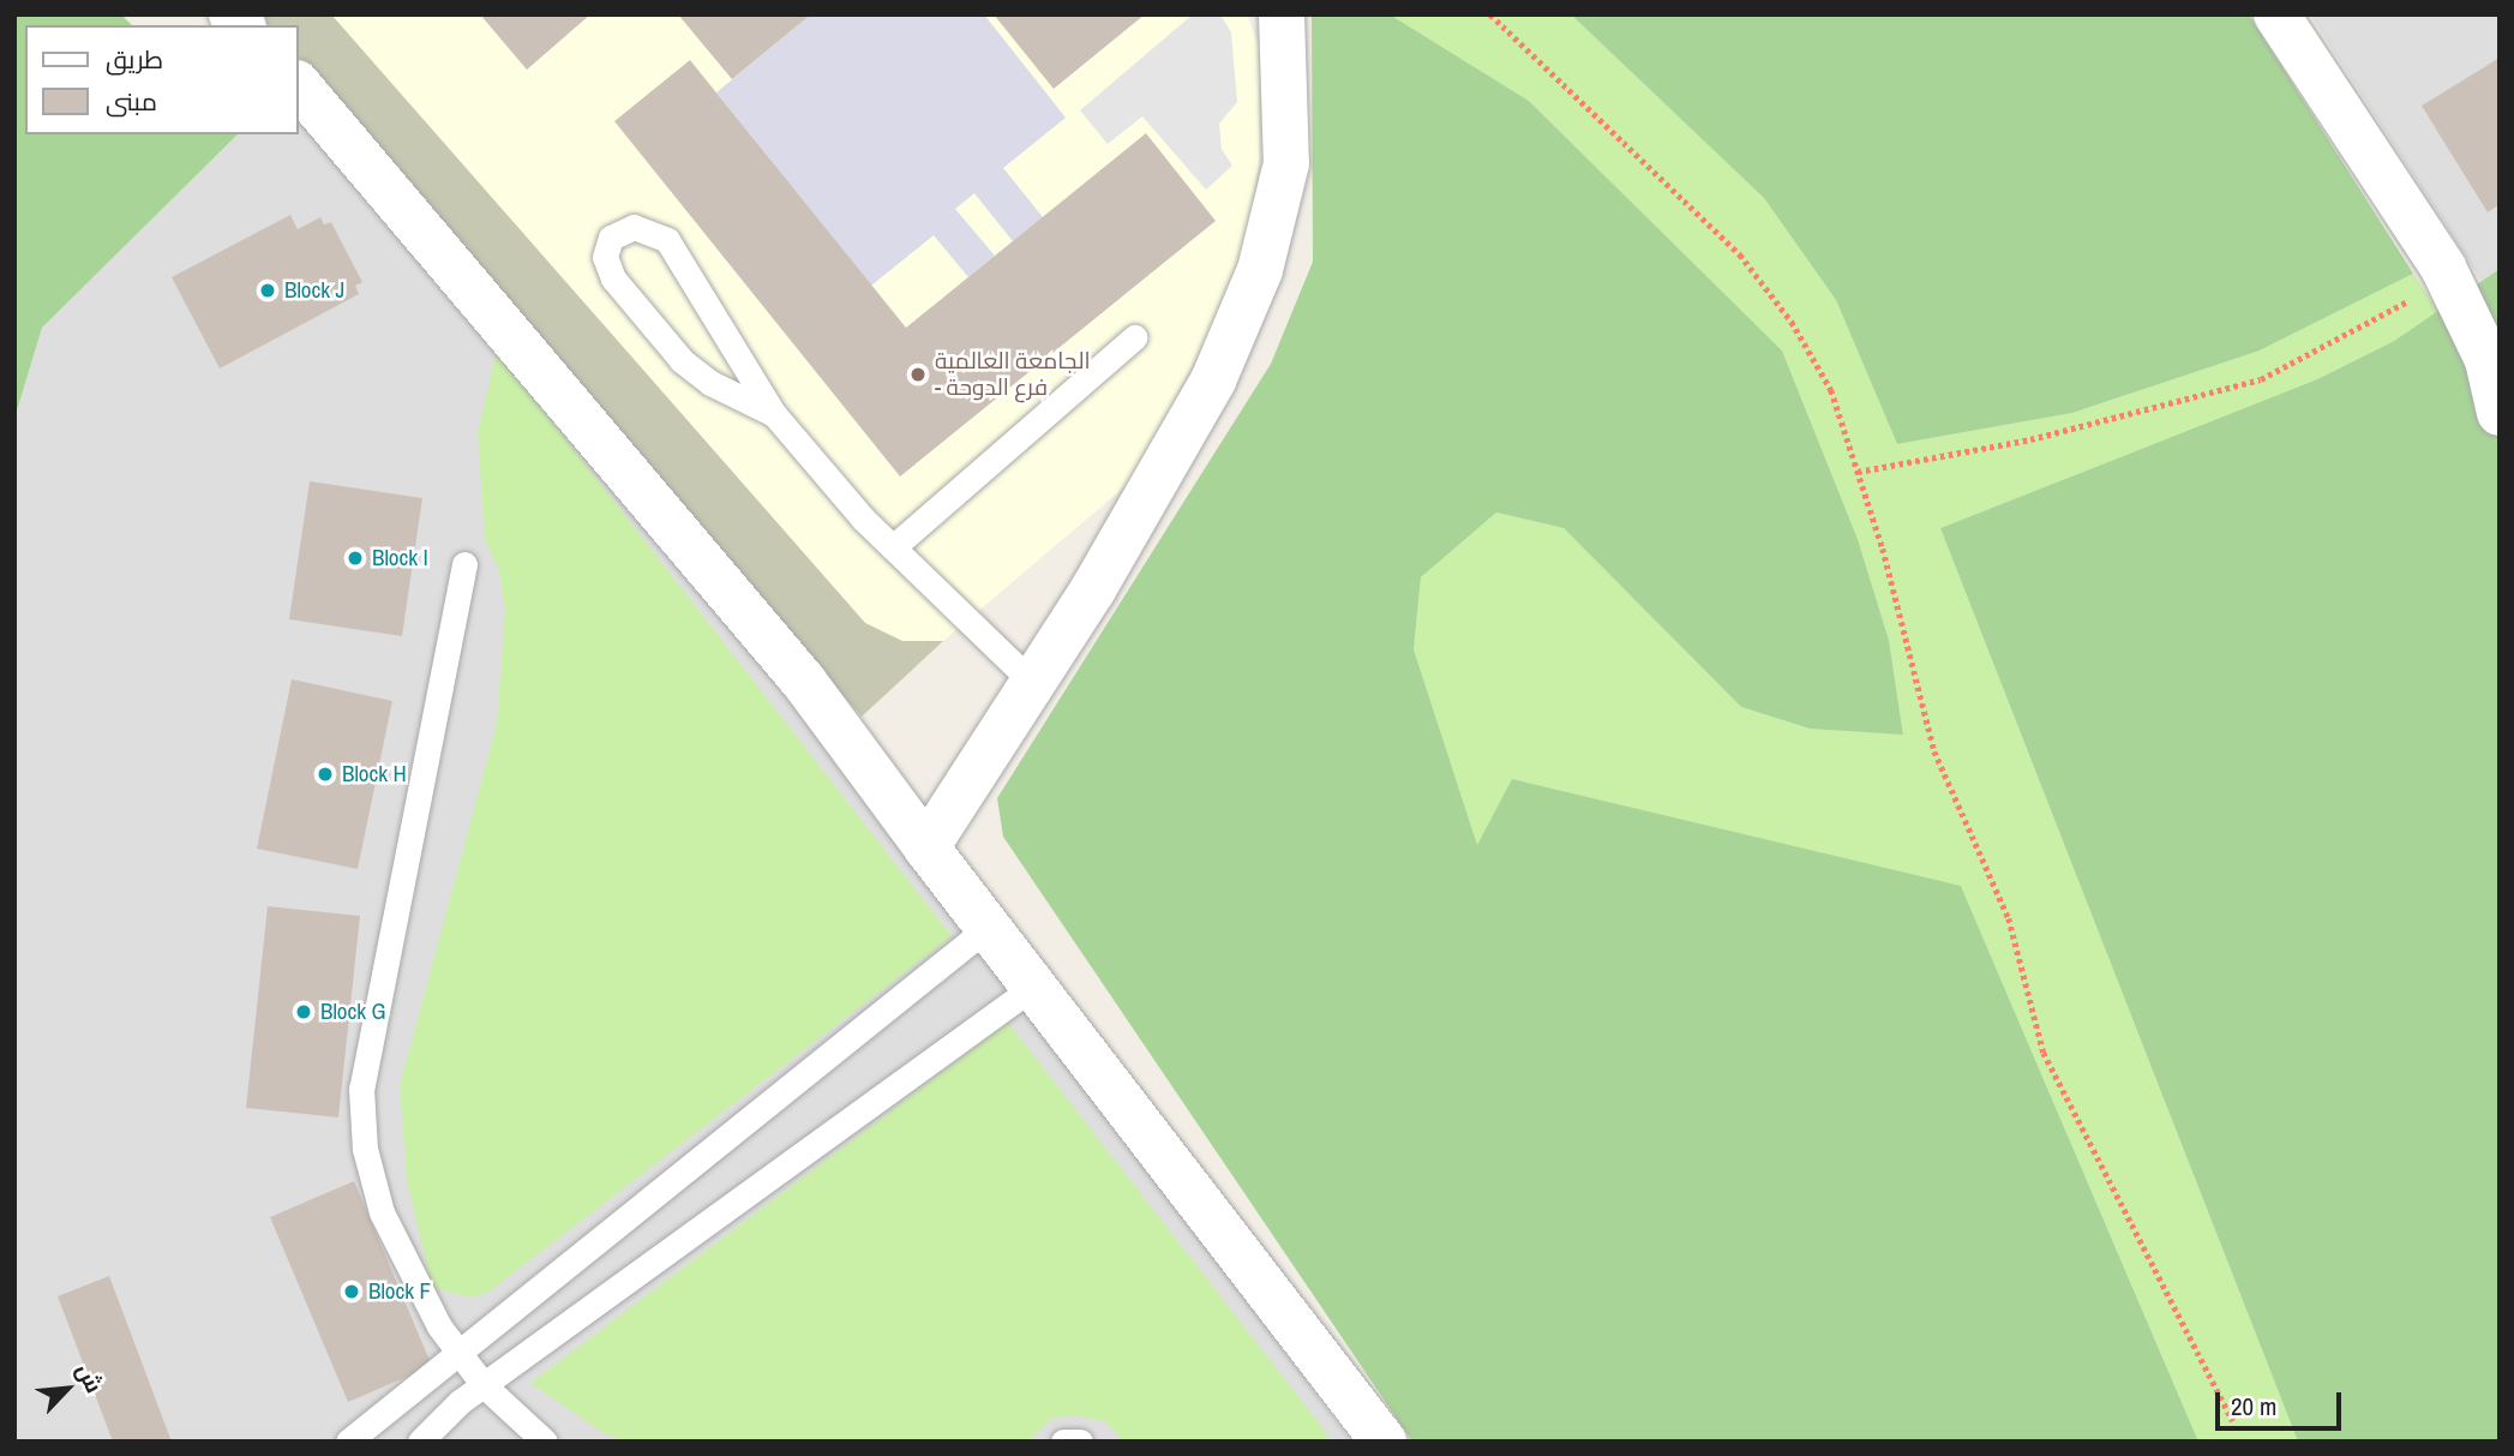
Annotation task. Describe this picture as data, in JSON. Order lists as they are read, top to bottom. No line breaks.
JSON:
{"places":["Block J","الجامعة العالمية - فرع الدوحة","Block I","Block H","Block G","Block F"],"legend":["طريق","مبنى"],"scale_bar":"20 m","north":"top right"}
